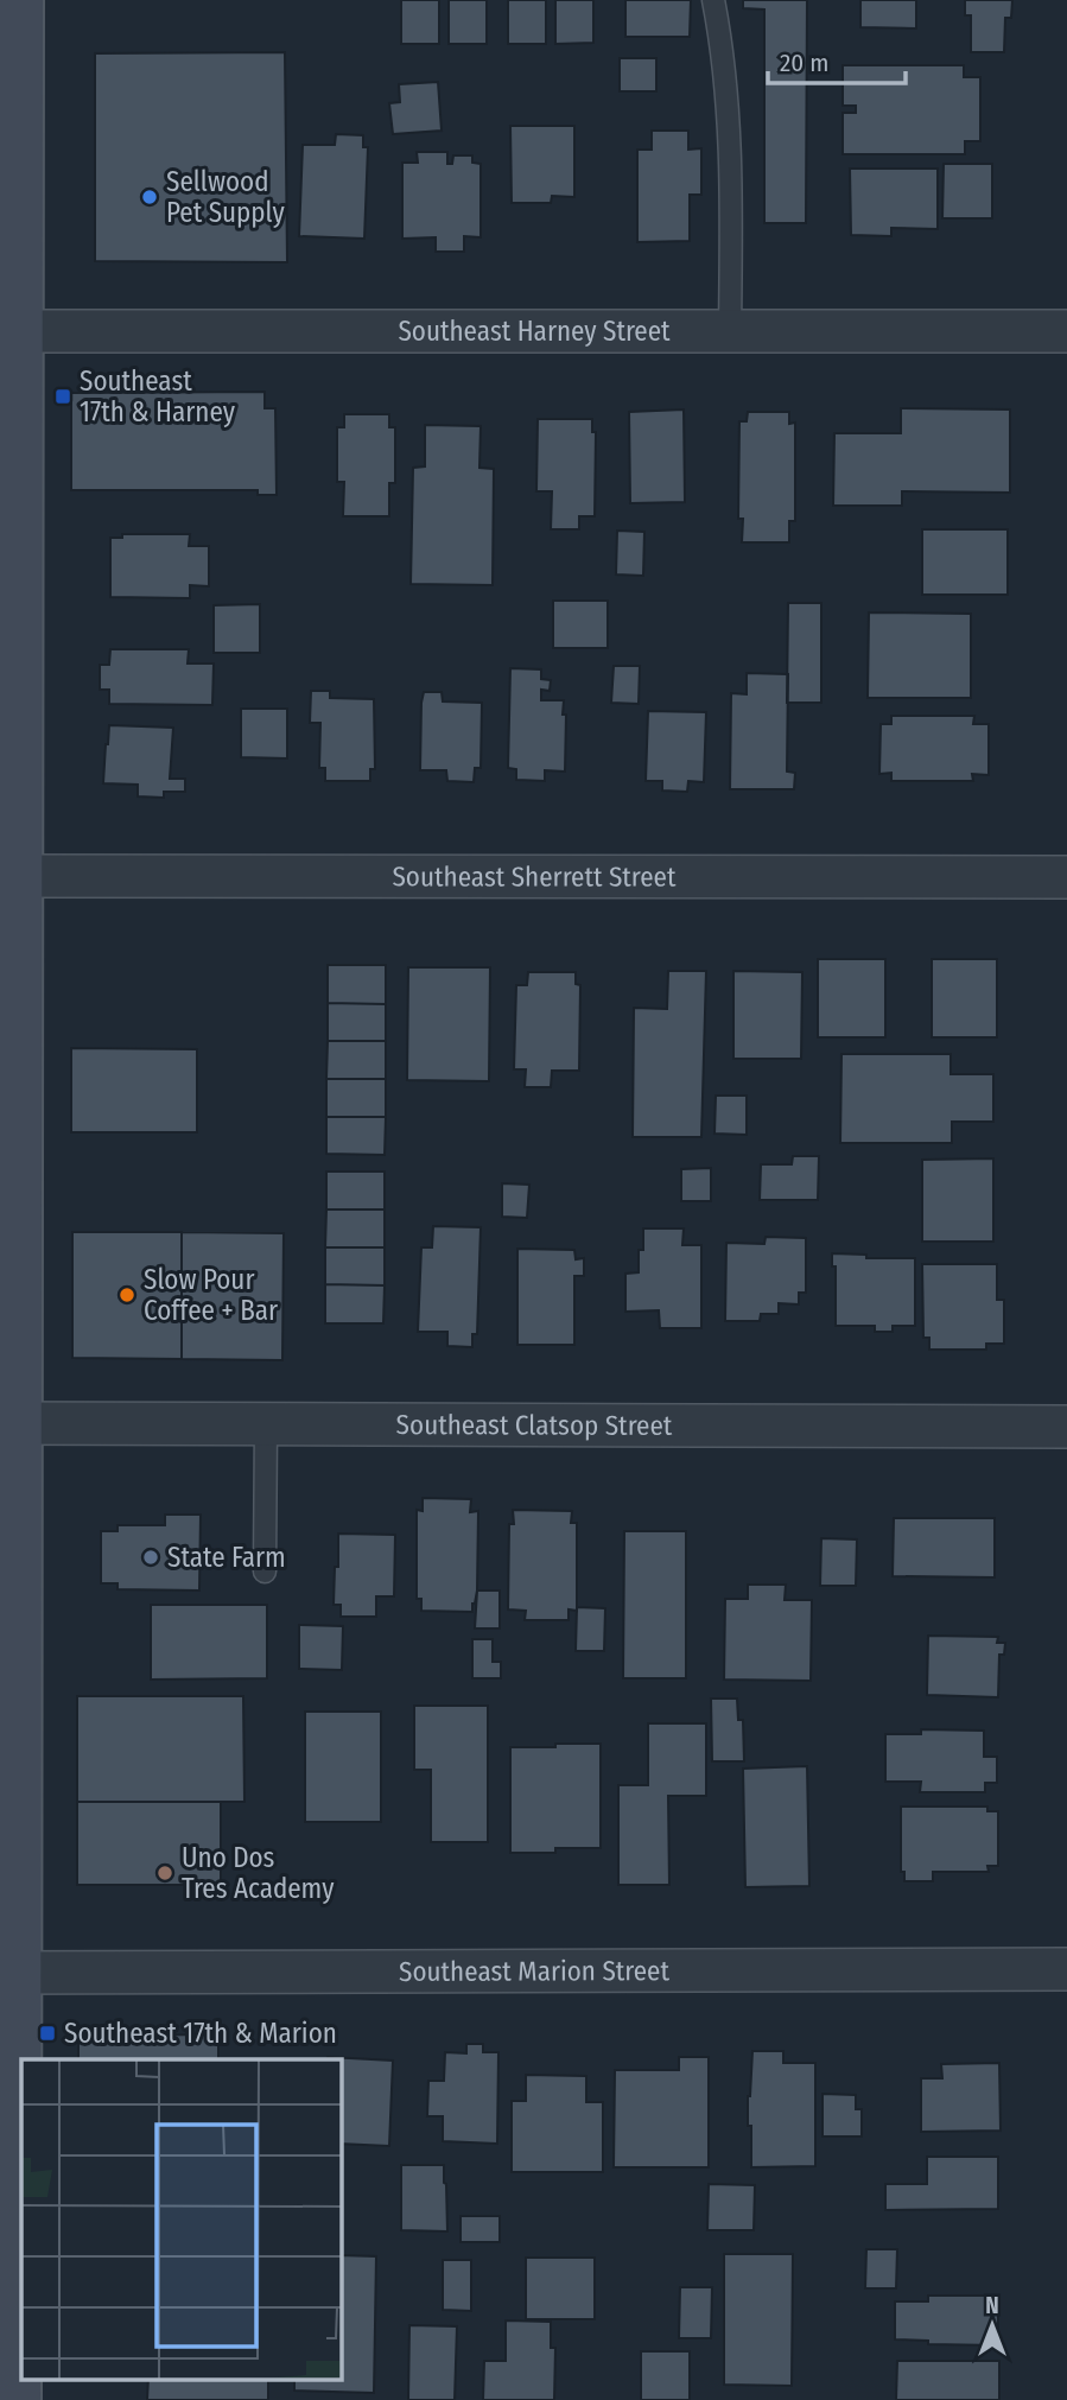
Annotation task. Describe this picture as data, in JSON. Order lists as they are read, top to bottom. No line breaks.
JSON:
{"streets":{"street":["Southeast Harney Street","Southeast Sherrett Street","Southeast Clatsop Street","Southeast Marion Street"]},"places":{"other":["Sellwood Pet Supply","Slow Pour Coffee + Bar","State Farm","Uno Dos Tres Academy"],"transit":["Southeast 17th & Harney","Southeast 17th & Marion"]},"scale_bar":"20 m","north":"top"}
